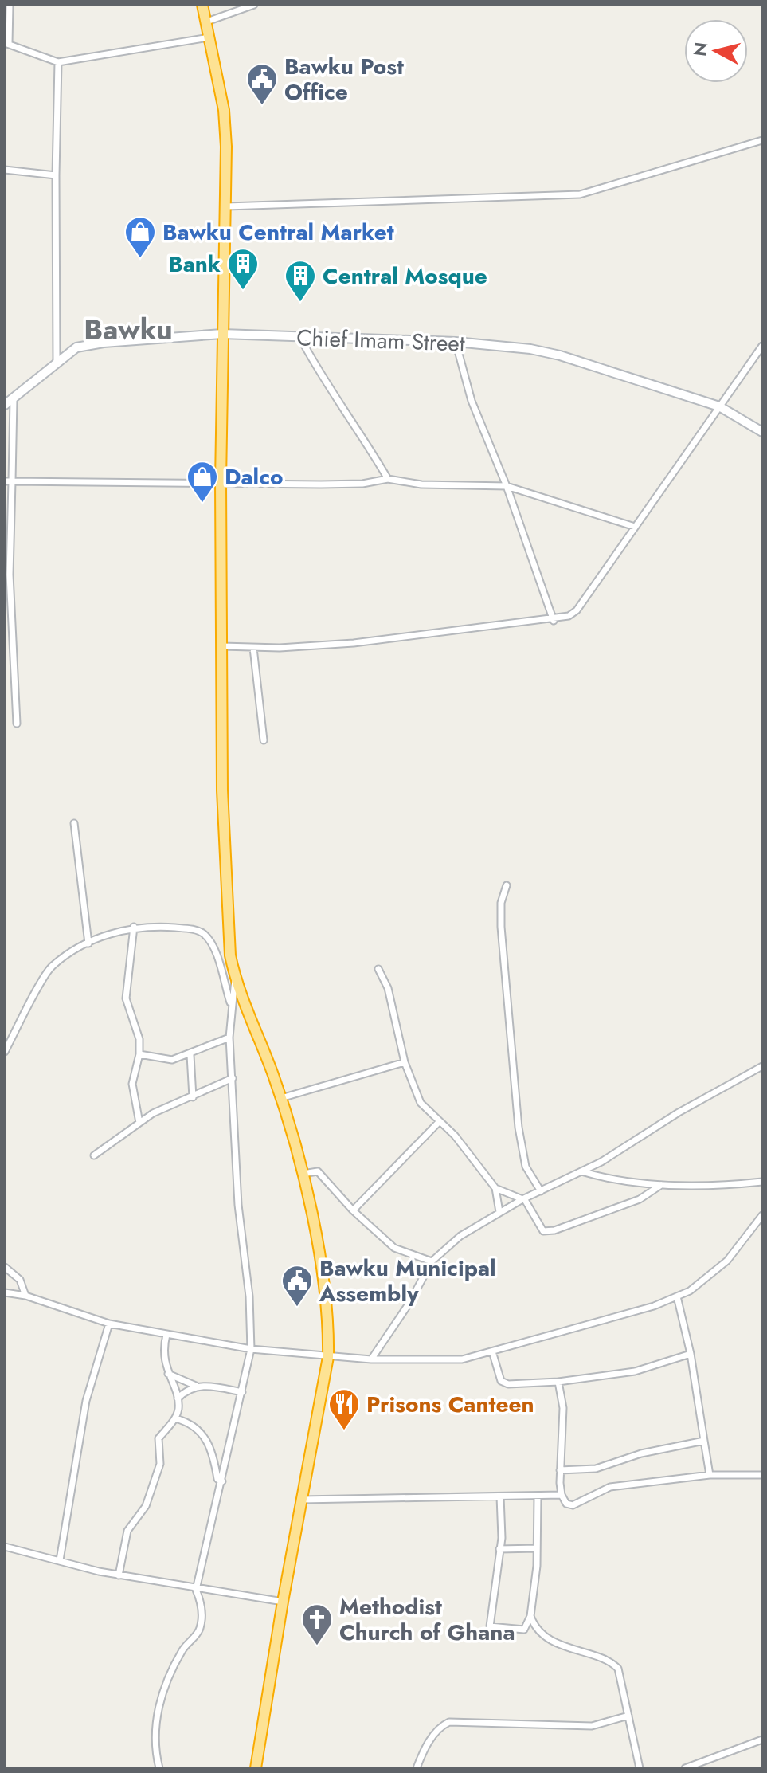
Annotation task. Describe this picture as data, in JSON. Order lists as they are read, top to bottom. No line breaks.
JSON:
{"streets":{"street":["Chief Imam Street"]},"districts":["Bawku"],"places":{"public building":["Bawku Post Office","Bawku Municipal Assembly"],"shop":["Bawku Central Market","Dalco"],"building":["Bank","Central Mosque"],"restaurant":["Prisons Canteen"],"church":["Methodist Church of Ghana"]},"north":"left"}
